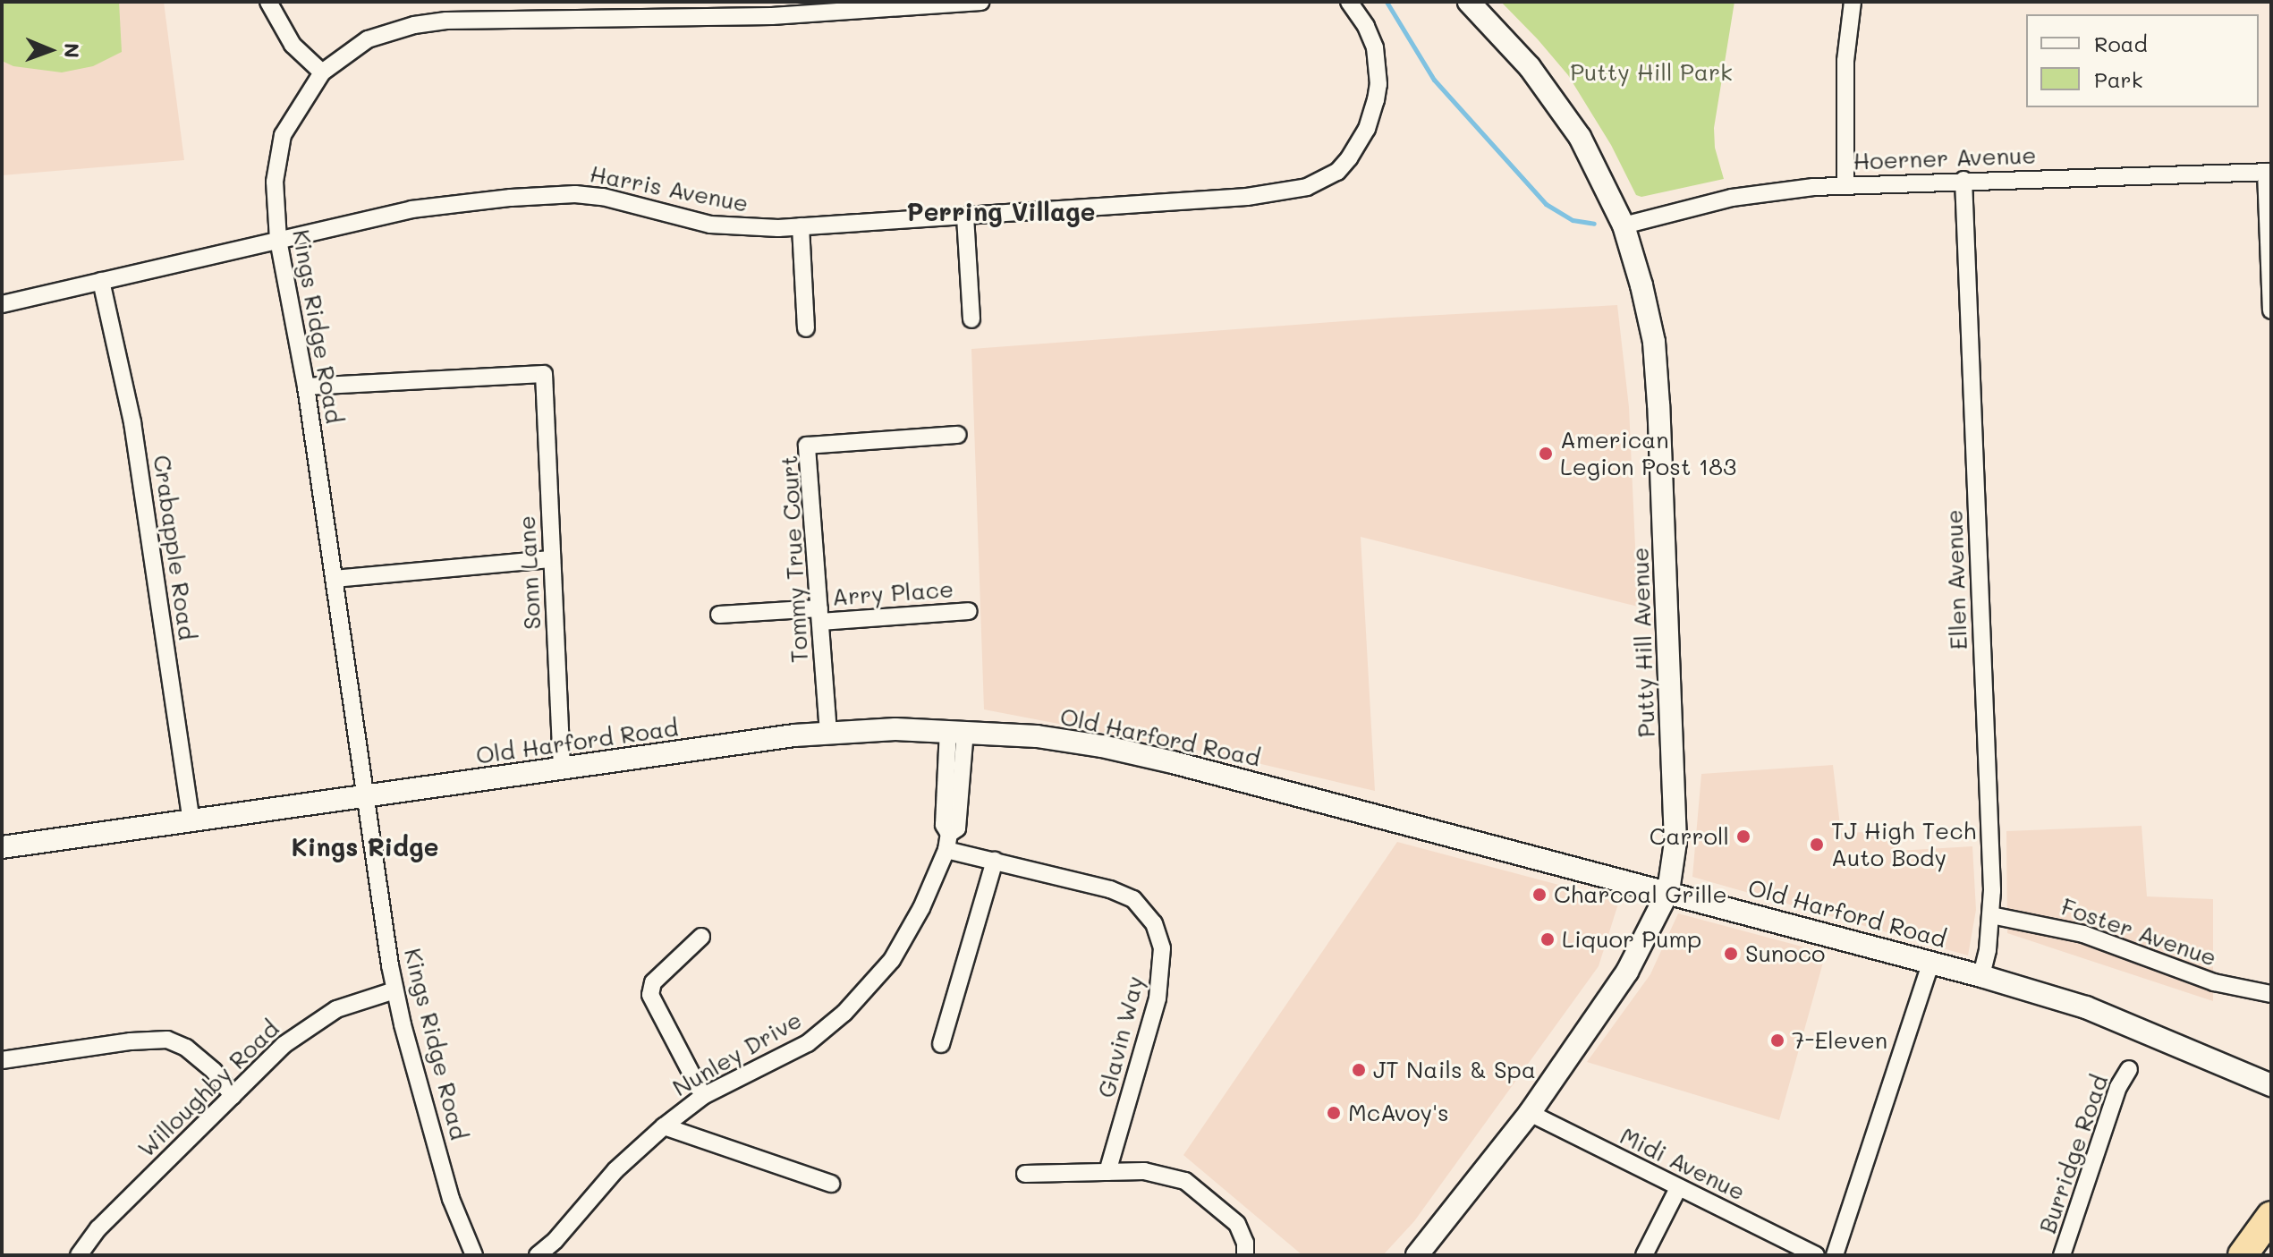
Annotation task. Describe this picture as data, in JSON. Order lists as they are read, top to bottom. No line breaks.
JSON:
{"streets":{"street":["Hoerner Avenue","Harris Avenue","Kings Ridge Road","Crabapple Road","Tommy True Court","Sonn Lane","Ellen Avenue","Arry Place","Putty Hill Avenue","Old Harford Road","Foster Avenue","Glavin Way","Nunley Drive","Willoughby Road","Burridge Road","Midi Avenue"]},"crossings":[["Hoerner Avenue","Ellen Avenue"],["Hoerner Avenue","Putty Hill Avenue"],["Harris Avenue","Kings Ridge Road"],["Harris Avenue","Crabapple Road"],["Kings Ridge Road","Sonn Lane"],["Kings Ridge Road","Old Harford Road"],["Kings Ridge Road","Willoughby Road"],["Crabapple Road","Old Harford Road"],["Tommy True Court","Arry Place"],["Tommy True Court","Old Harford Road"],["Sonn Lane","Old Harford Road"],["Ellen Avenue","Old Harford Road"],["Ellen Avenue","Foster Avenue"],["Putty Hill Avenue","Old Harford Road"],["Putty Hill Avenue","Midi Avenue"],["Glavin Way","Nunley Drive"]],"districts":["Perring Village","Kings Ridge"],"parks":["Putty Hill Park"],"places":["American Legion Post 183","Carroll","TJ High Tech Auto Body","Charcoal Grille","Liquor Pump","Sunoco","7-Eleven","JT Nails & Spa","McAvoy's"],"legend":["Road","Park"],"north":"right"}
